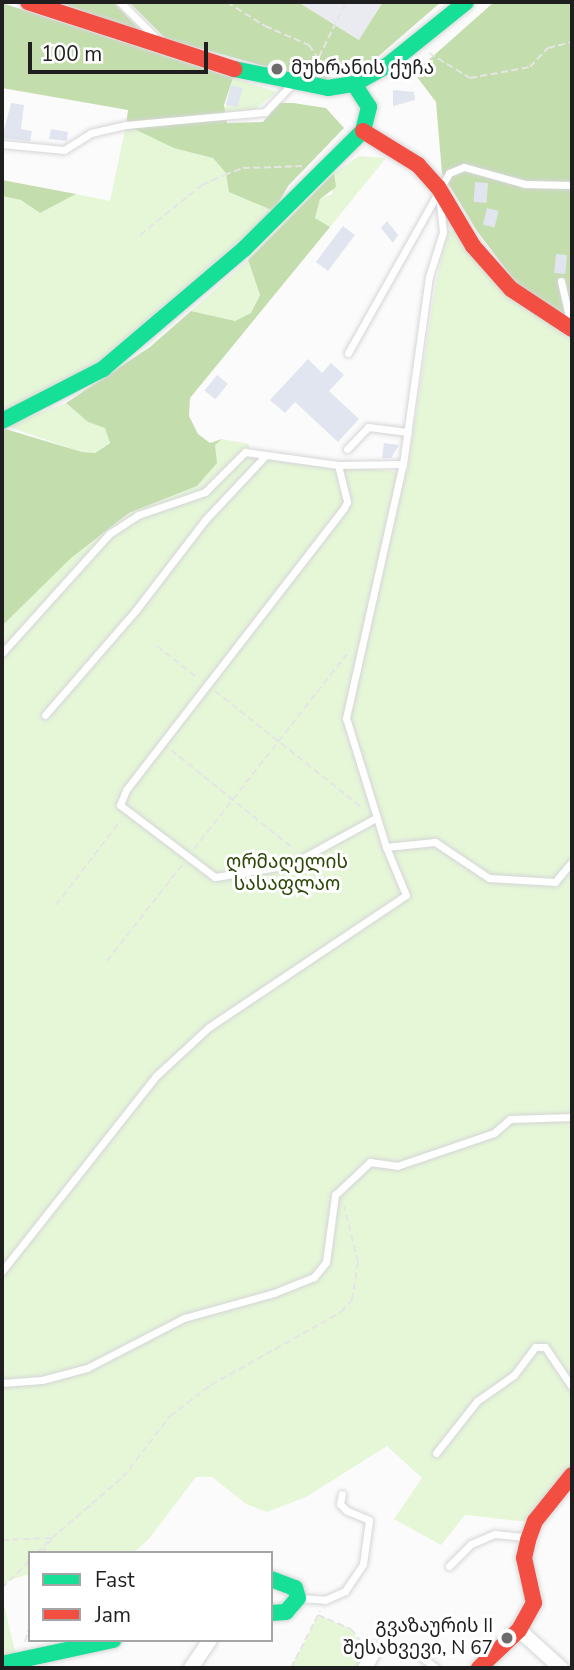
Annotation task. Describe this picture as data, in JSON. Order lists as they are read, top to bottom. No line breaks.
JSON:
{"parks":["ღრმაღელის სასაფლაო"],"places":["მუხრანის ქუჩა","გვაზაურის II შესახვევი, N 67"],"legend":["Fast","Jam"],"scale_bar":"100 m"}
